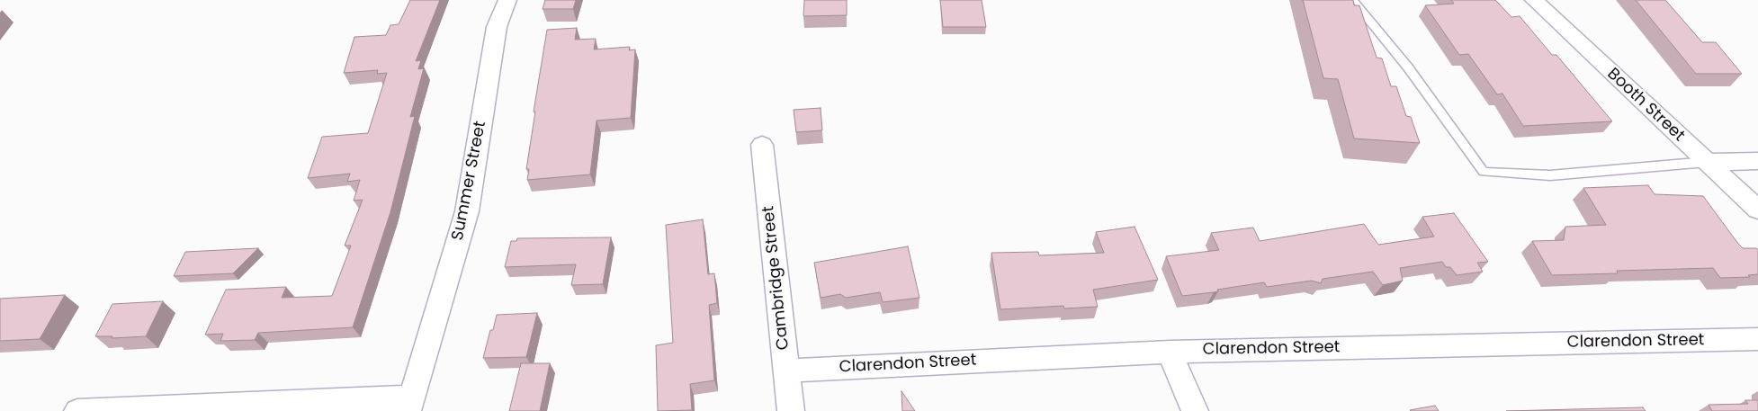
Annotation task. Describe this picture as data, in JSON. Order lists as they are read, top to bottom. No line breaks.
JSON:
{"streets":{"street":["Booth Street","Summer Street","Cambridge Street","Clarendon Street"]},"crossings":[["Cambridge Street","Clarendon Street"]]}
